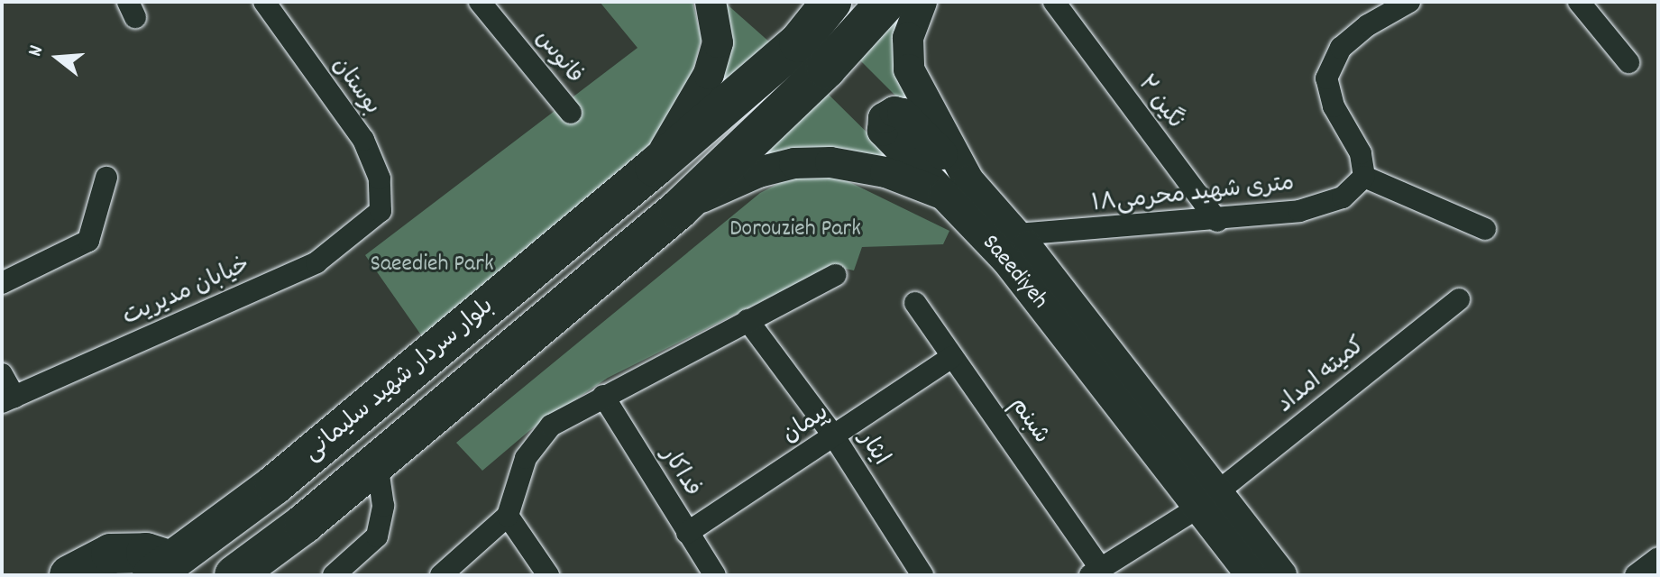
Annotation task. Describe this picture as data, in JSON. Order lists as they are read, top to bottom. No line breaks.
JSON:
{"streets":{"highway":["بلوار سردار شهید سلیمانی"],"main road":["Saeediyeh"],"street":["فانوس","بوستان","نگین ۲","۱۸متری شهید محرمی","خیابان مدیریت","کمیته امداد","شبنم","پیمان","ایثار","فداکار"]},"crossings":[["بوستان","خیابان مدیریت"],["نگین ۲","۱۸متری شهید محرمی"],["۱۸متری شهید محرمی","Saeediyeh"],["Saeediyeh","کمیته امداد"],["Saeediyeh","بلوار سردار شهید سلیمانی"],["کمیته امداد","شبنم"],["شبنم","پیمان"],["پیمان","ایثار"],["پیمان","فداکار"]],"parks":["Dorouzieh Park","Saeedieh Park"],"north":"left"}
